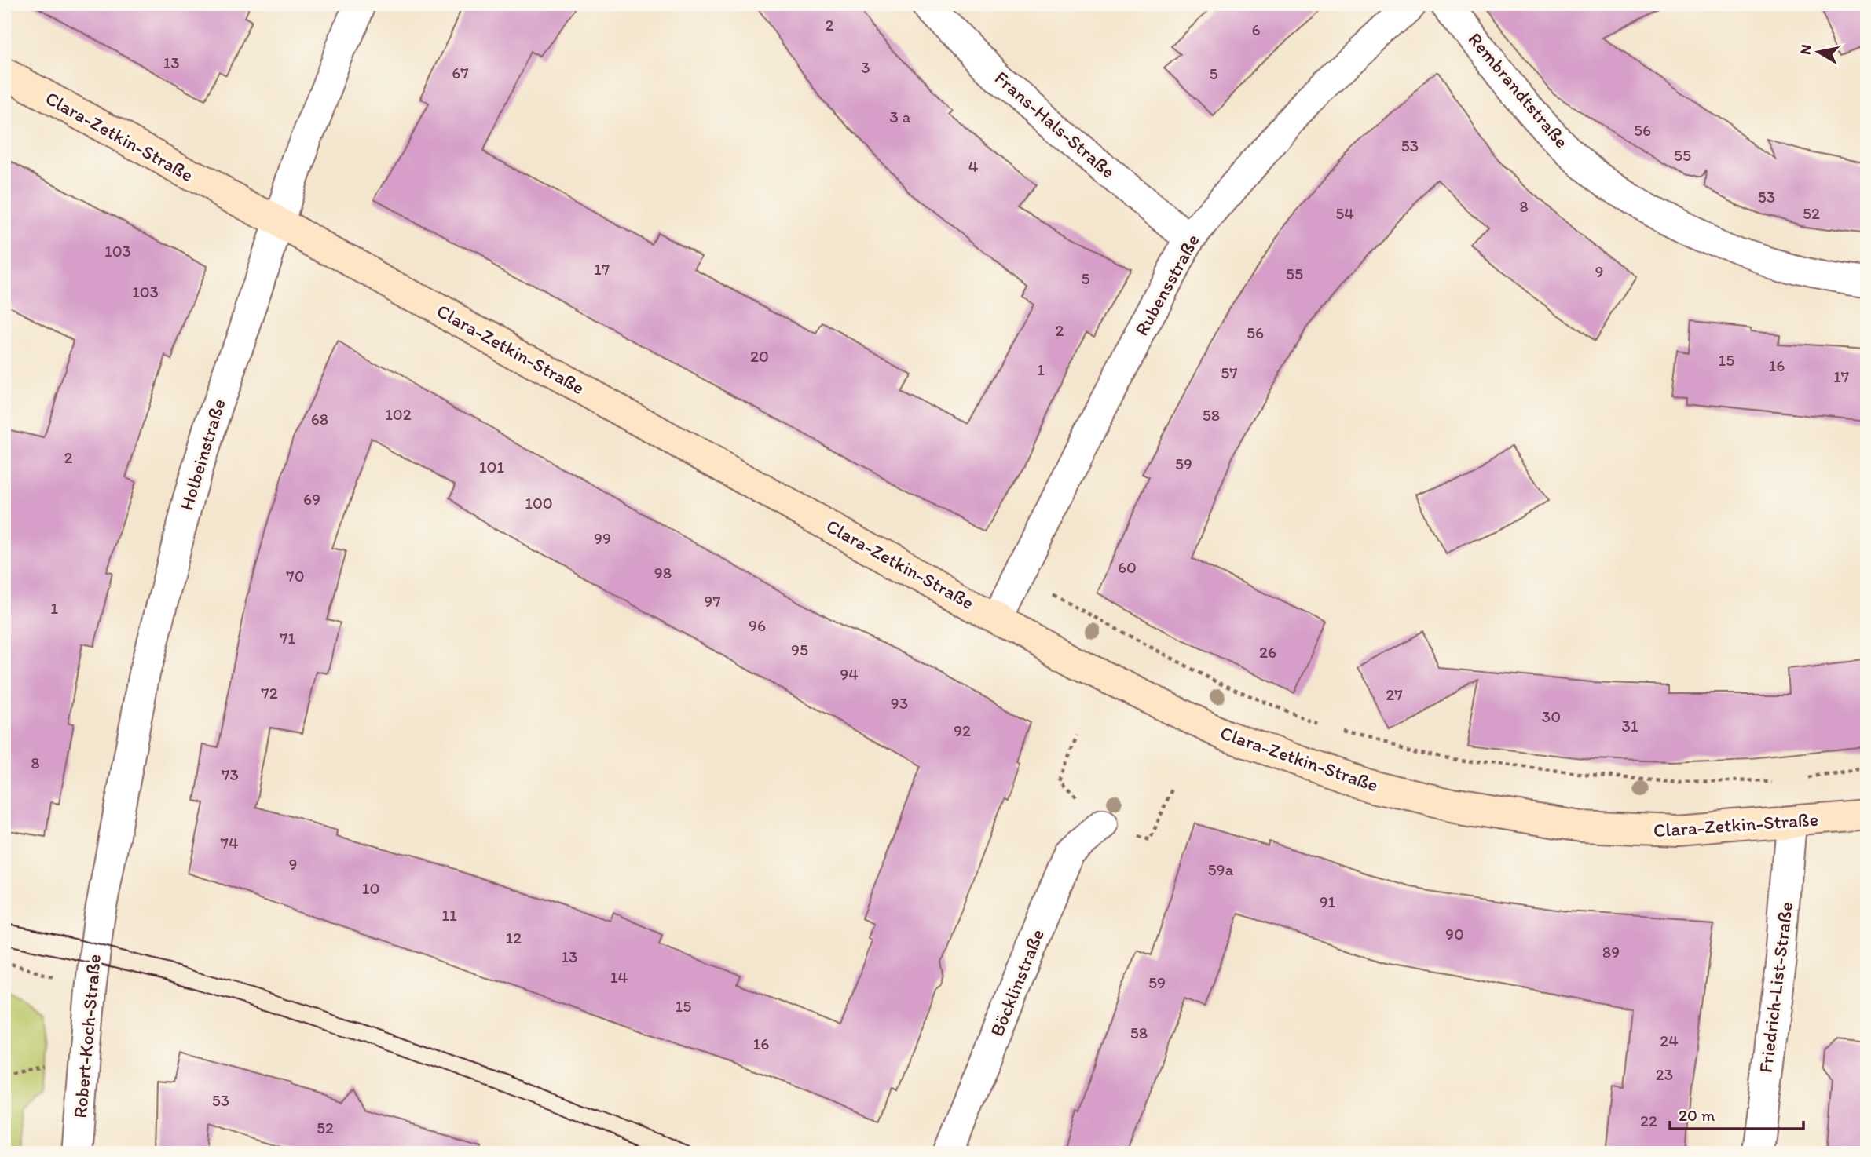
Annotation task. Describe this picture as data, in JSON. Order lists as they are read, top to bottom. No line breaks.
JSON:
{"streets":{"main road":["Clara-Zetkin-Straße"],"street":["Rembrandtstraße","Frans-Hals-Straße","Rubensstraße","Holbeinstraße","Böcklinstraße","Friedrich-List-Straße","Robert-Koch-Straße"]},"crossings":[["Frans-Hals-Straße","Rubensstraße"],["Clara-Zetkin-Straße","Rubensstraße"],["Clara-Zetkin-Straße","Holbeinstraße"],["Clara-Zetkin-Straße","Friedrich-List-Straße"],["Holbeinstraße","Robert-Koch-Straße"]],"house_numbers":["2","6","13","3","67","5","3 a","56","53","55","4","53","8","54","52","103","17","9","55","5","103","2","56","20","15","16","1","57","17","102","58","68","2","59","101","69","100","99","60","98","70","97","1","96","71","95","26","94","72","27","93","30","31","92","8","73","74","9","59a","10","91","11","90","12","89","13","14","59","15","58","24","16","23","53","22","52"],"scale_bar":"20 m","north":"left"}
